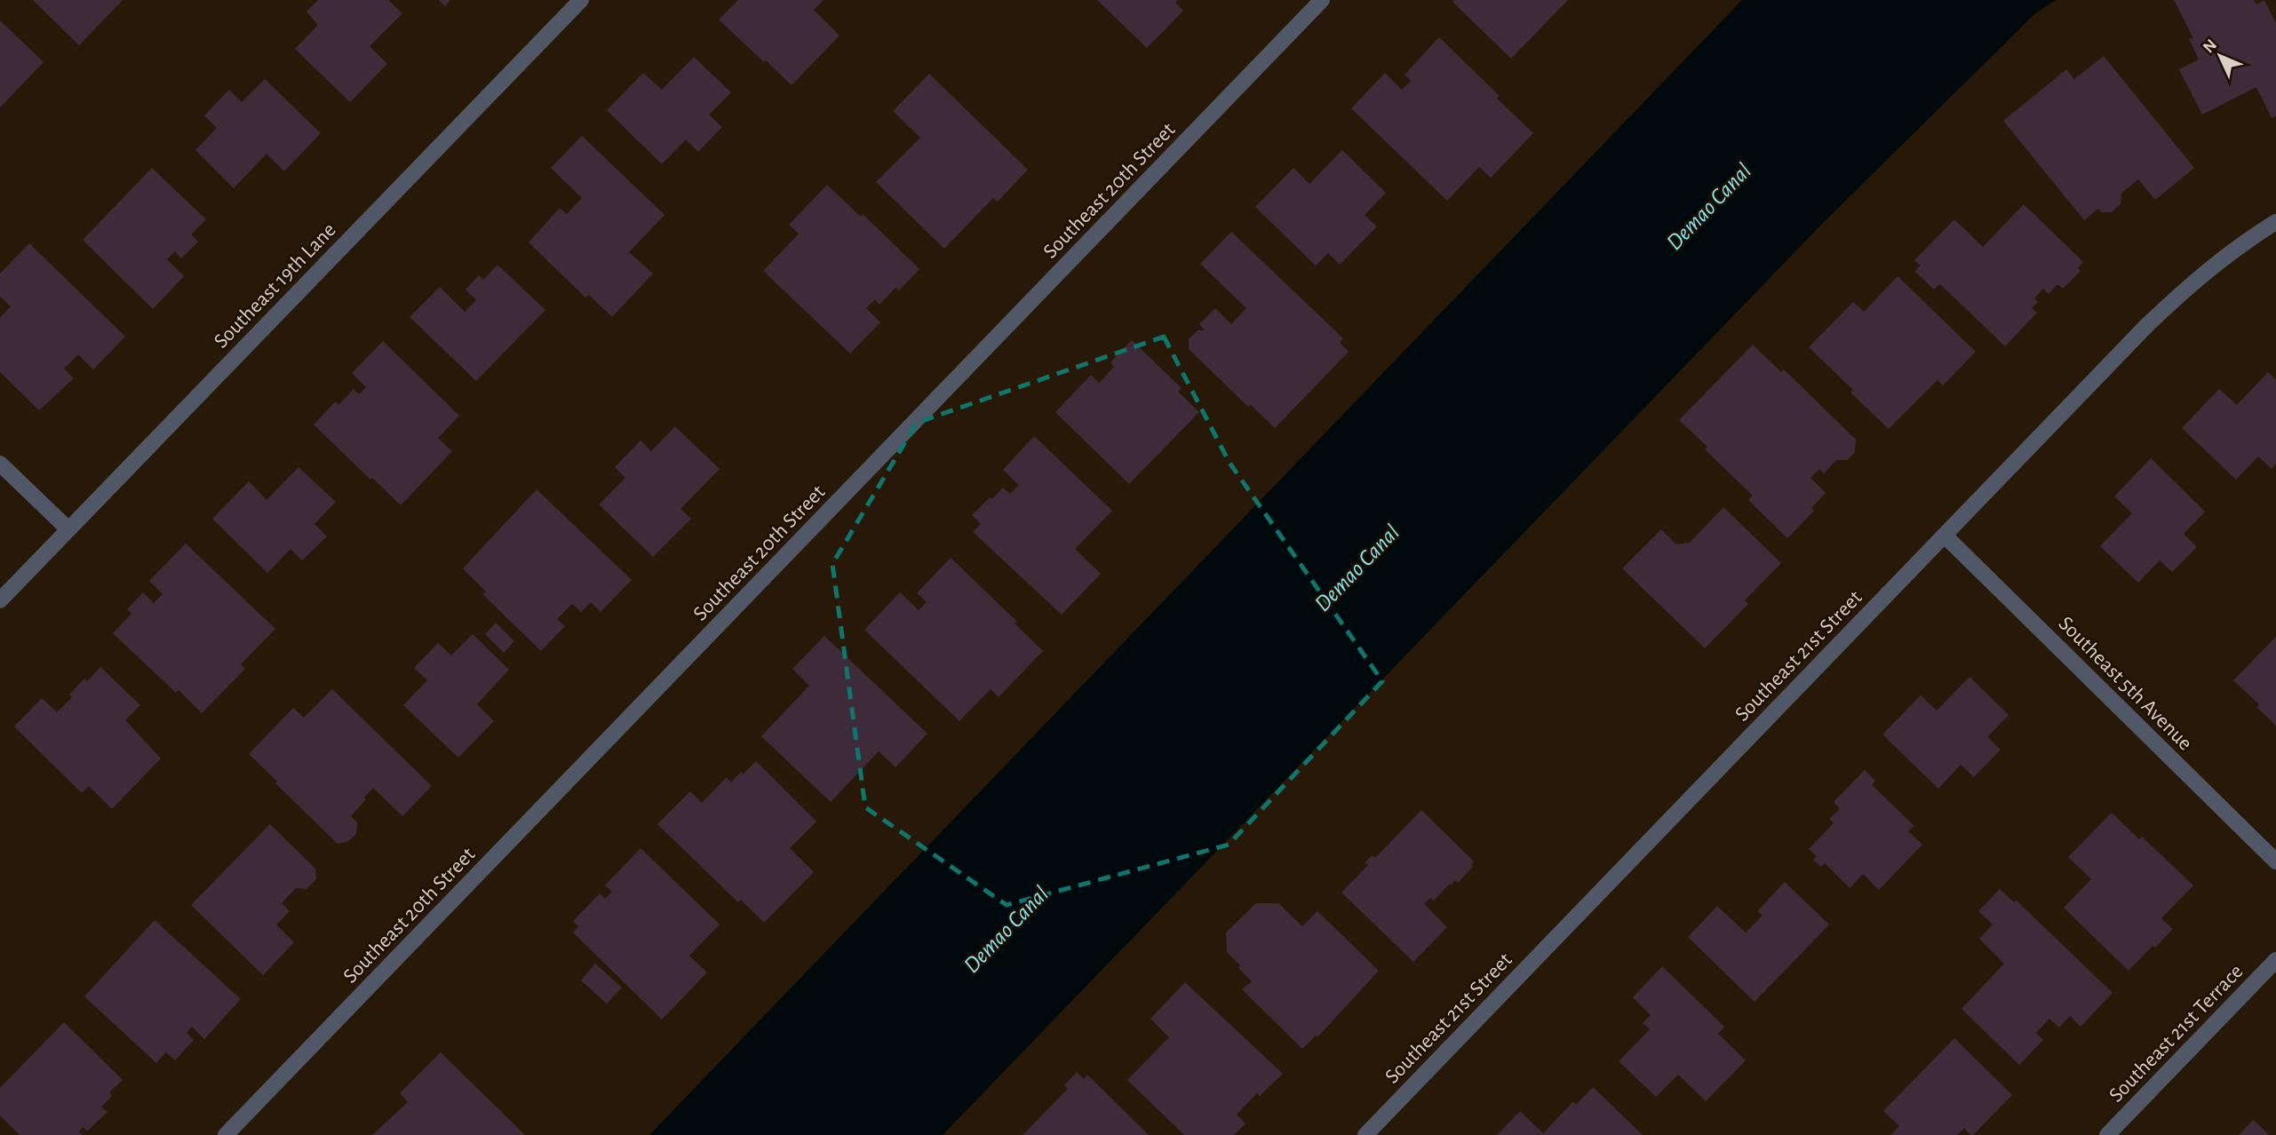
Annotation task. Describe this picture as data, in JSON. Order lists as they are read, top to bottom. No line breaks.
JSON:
{"streets":{"street":["Southeast 20th Street","Southeast 19th Lane","Southeast 21st Street","Southeast 5th Avenue","Southeast 21st Terrace"]},"crossings":[["Southeast 21st Street","Southeast 5th Avenue"]],"water":["Demao Canal"],"north":"top left"}
